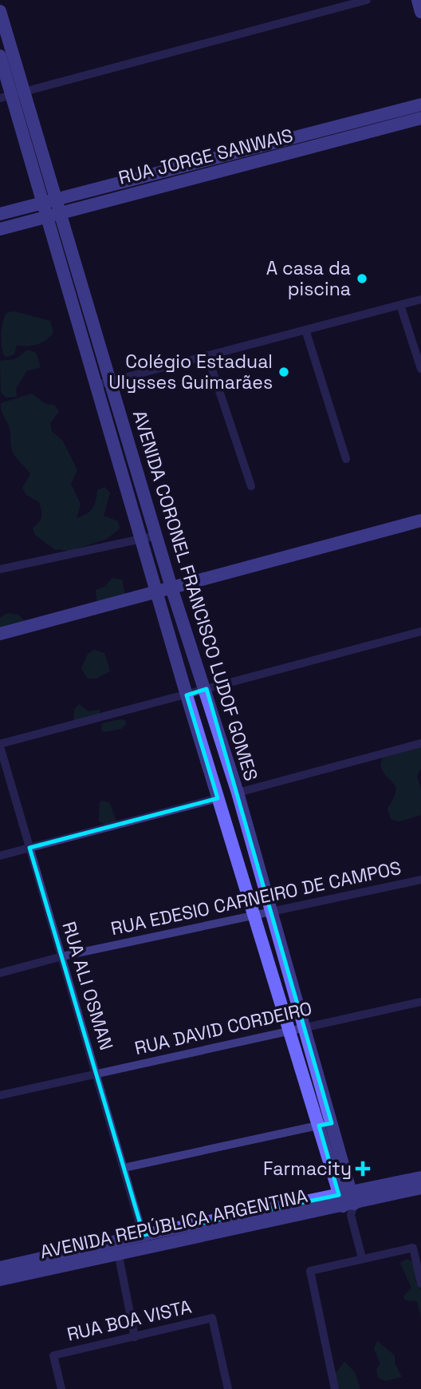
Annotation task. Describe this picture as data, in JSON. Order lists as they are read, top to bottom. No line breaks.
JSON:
{"streets":{"street":["RUA JORGE SANWAIS","AVENIDA CORONEL FRANCISCO LUDOF GOMES","RUA EDESIO CARNEIRO DE CAMPOS","RUA ALI OSMAN","RUA DAVID CORDEIRO","AVENIDA REPÚBLICA ARGENTINA","RUA BOA VISTA"]},"crossings":[["RUA JORGE SANWAIS","AVENIDA CORONEL FRANCISCO LUDOF GOMES"],["AVENIDA CORONEL FRANCISCO LUDOF GOMES","RUA EDESIO CARNEIRO DE CAMPOS"],["AVENIDA CORONEL FRANCISCO LUDOF GOMES","RUA DAVID CORDEIRO"],["AVENIDA CORONEL FRANCISCO LUDOF GOMES","AVENIDA REPÚBLICA ARGENTINA"],["RUA EDESIO CARNEIRO DE CAMPOS","RUA ALI OSMAN"],["RUA ALI OSMAN","RUA DAVID CORDEIRO"],["RUA ALI OSMAN","AVENIDA REPÚBLICA ARGENTINA"]],"places":{"other":["A casa da piscina","Colégio Estadual Ulysses Guimarães"],"health":["Farmacity"]}}
